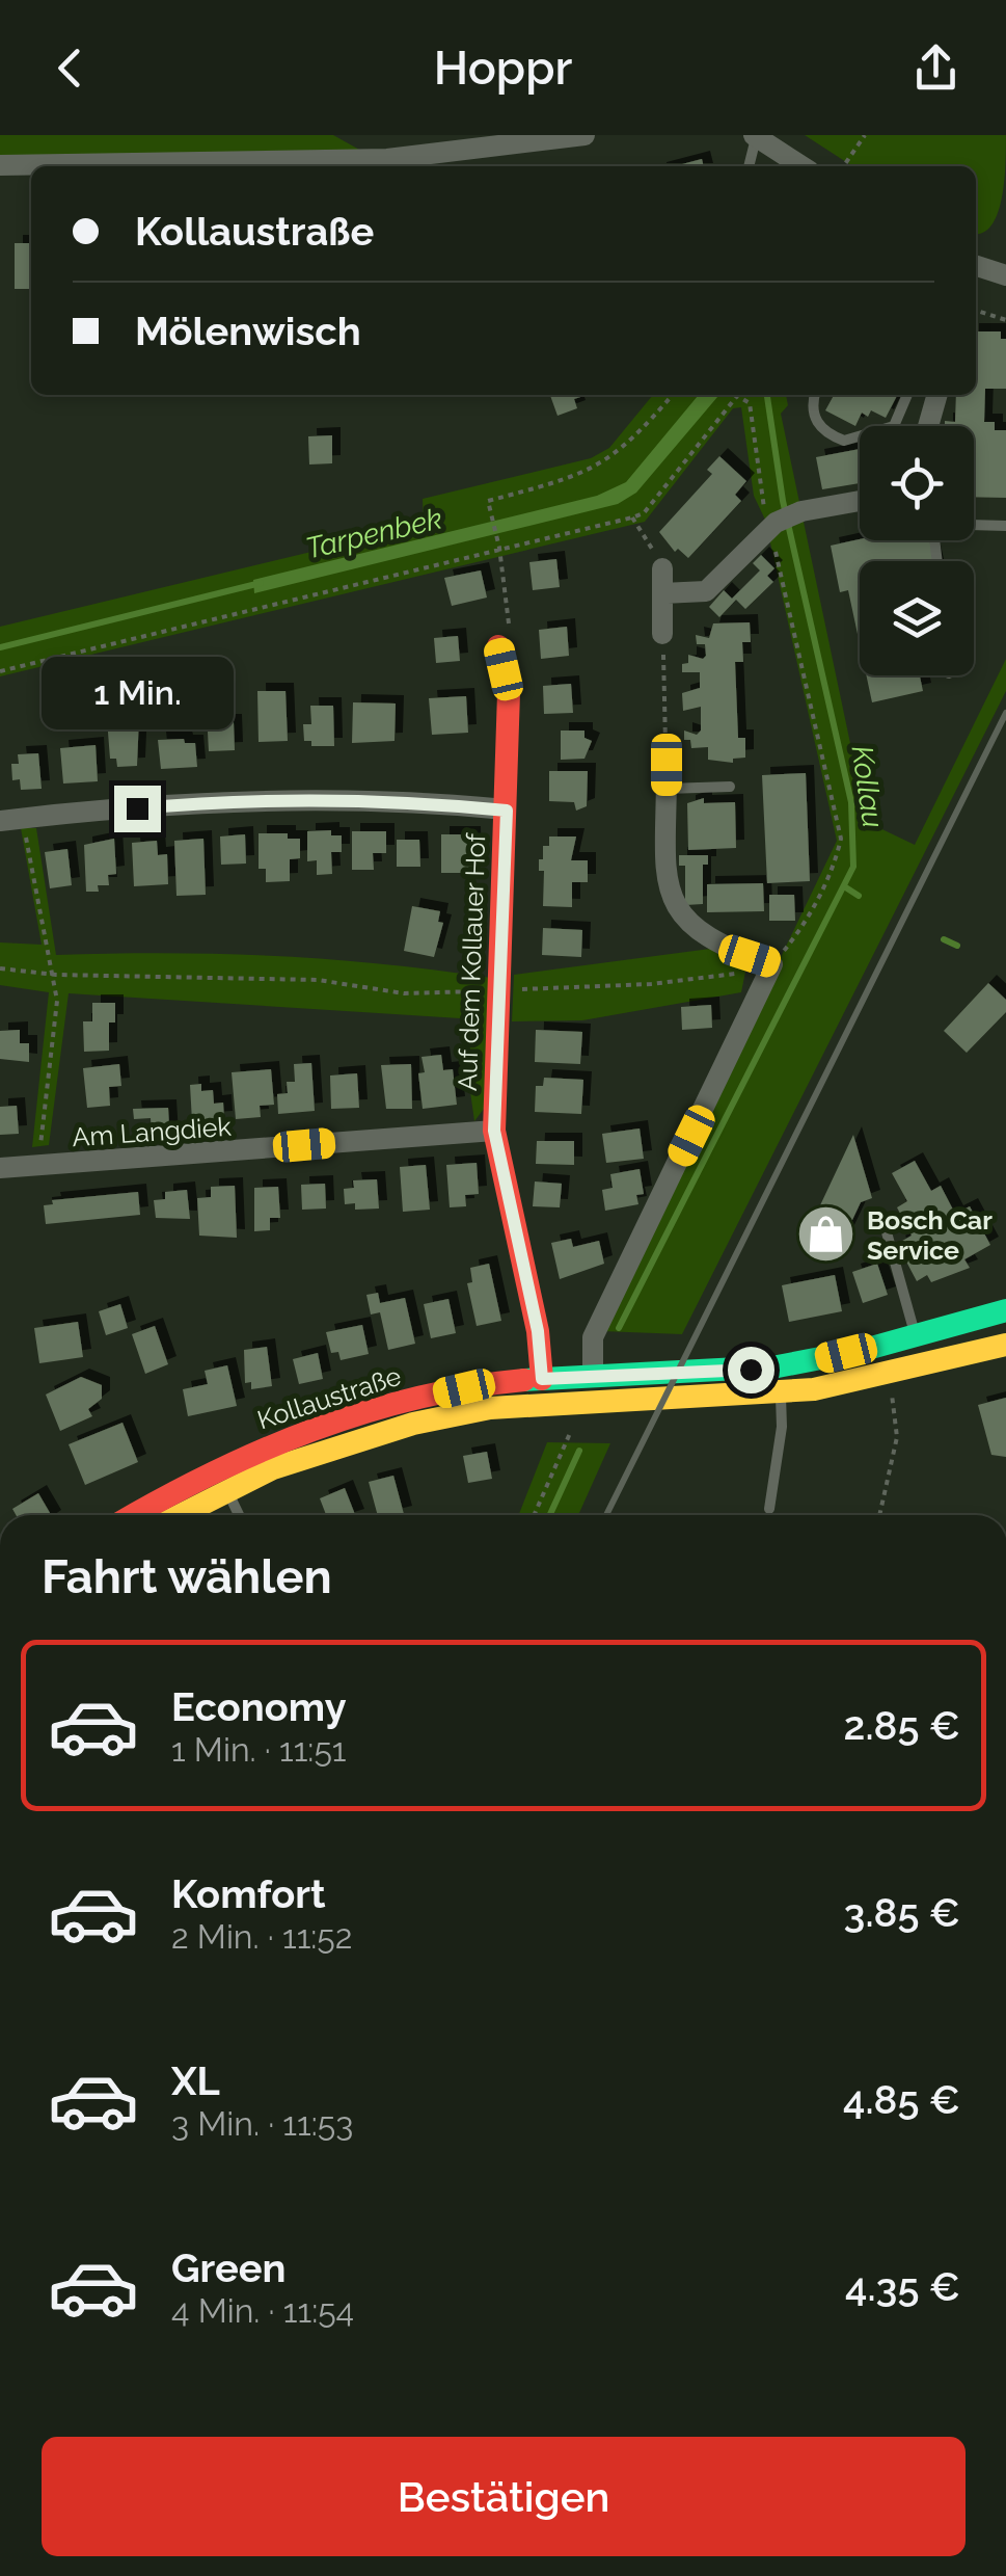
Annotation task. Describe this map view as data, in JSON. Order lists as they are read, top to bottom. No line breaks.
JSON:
{"streets":{"main road":["Auf dem Kollauer Hof","Kollaustraße"],"street":["Am Langdiek"]},"crossings":[["Auf dem Kollauer Hof","Am Langdiek"],["Auf dem Kollauer Hof","Kollaustraße"]],"water":["Tarpenbek","Kollau"],"places":{"shop":["Bosch Car Service"]},"page":{"header":"Hoppr","banner":["Kollaustraße","Mölenwisch"],"bubble":"1 Min.","heading":"Fahrt wählen","list":[{"name":"Economy","note":"1 Min. · 11:51","value":"2.85 €"},{"name":"Komfort","note":"2 Min. · 11:52","value":"3.85 €"},{"name":"XL","note":"3 Min. · 11:53","value":"4.85 €"},{"name":"Green","note":"4 Min. · 11:54","value":"4.35 €"}],"buttons":"Bestätigen"}}
